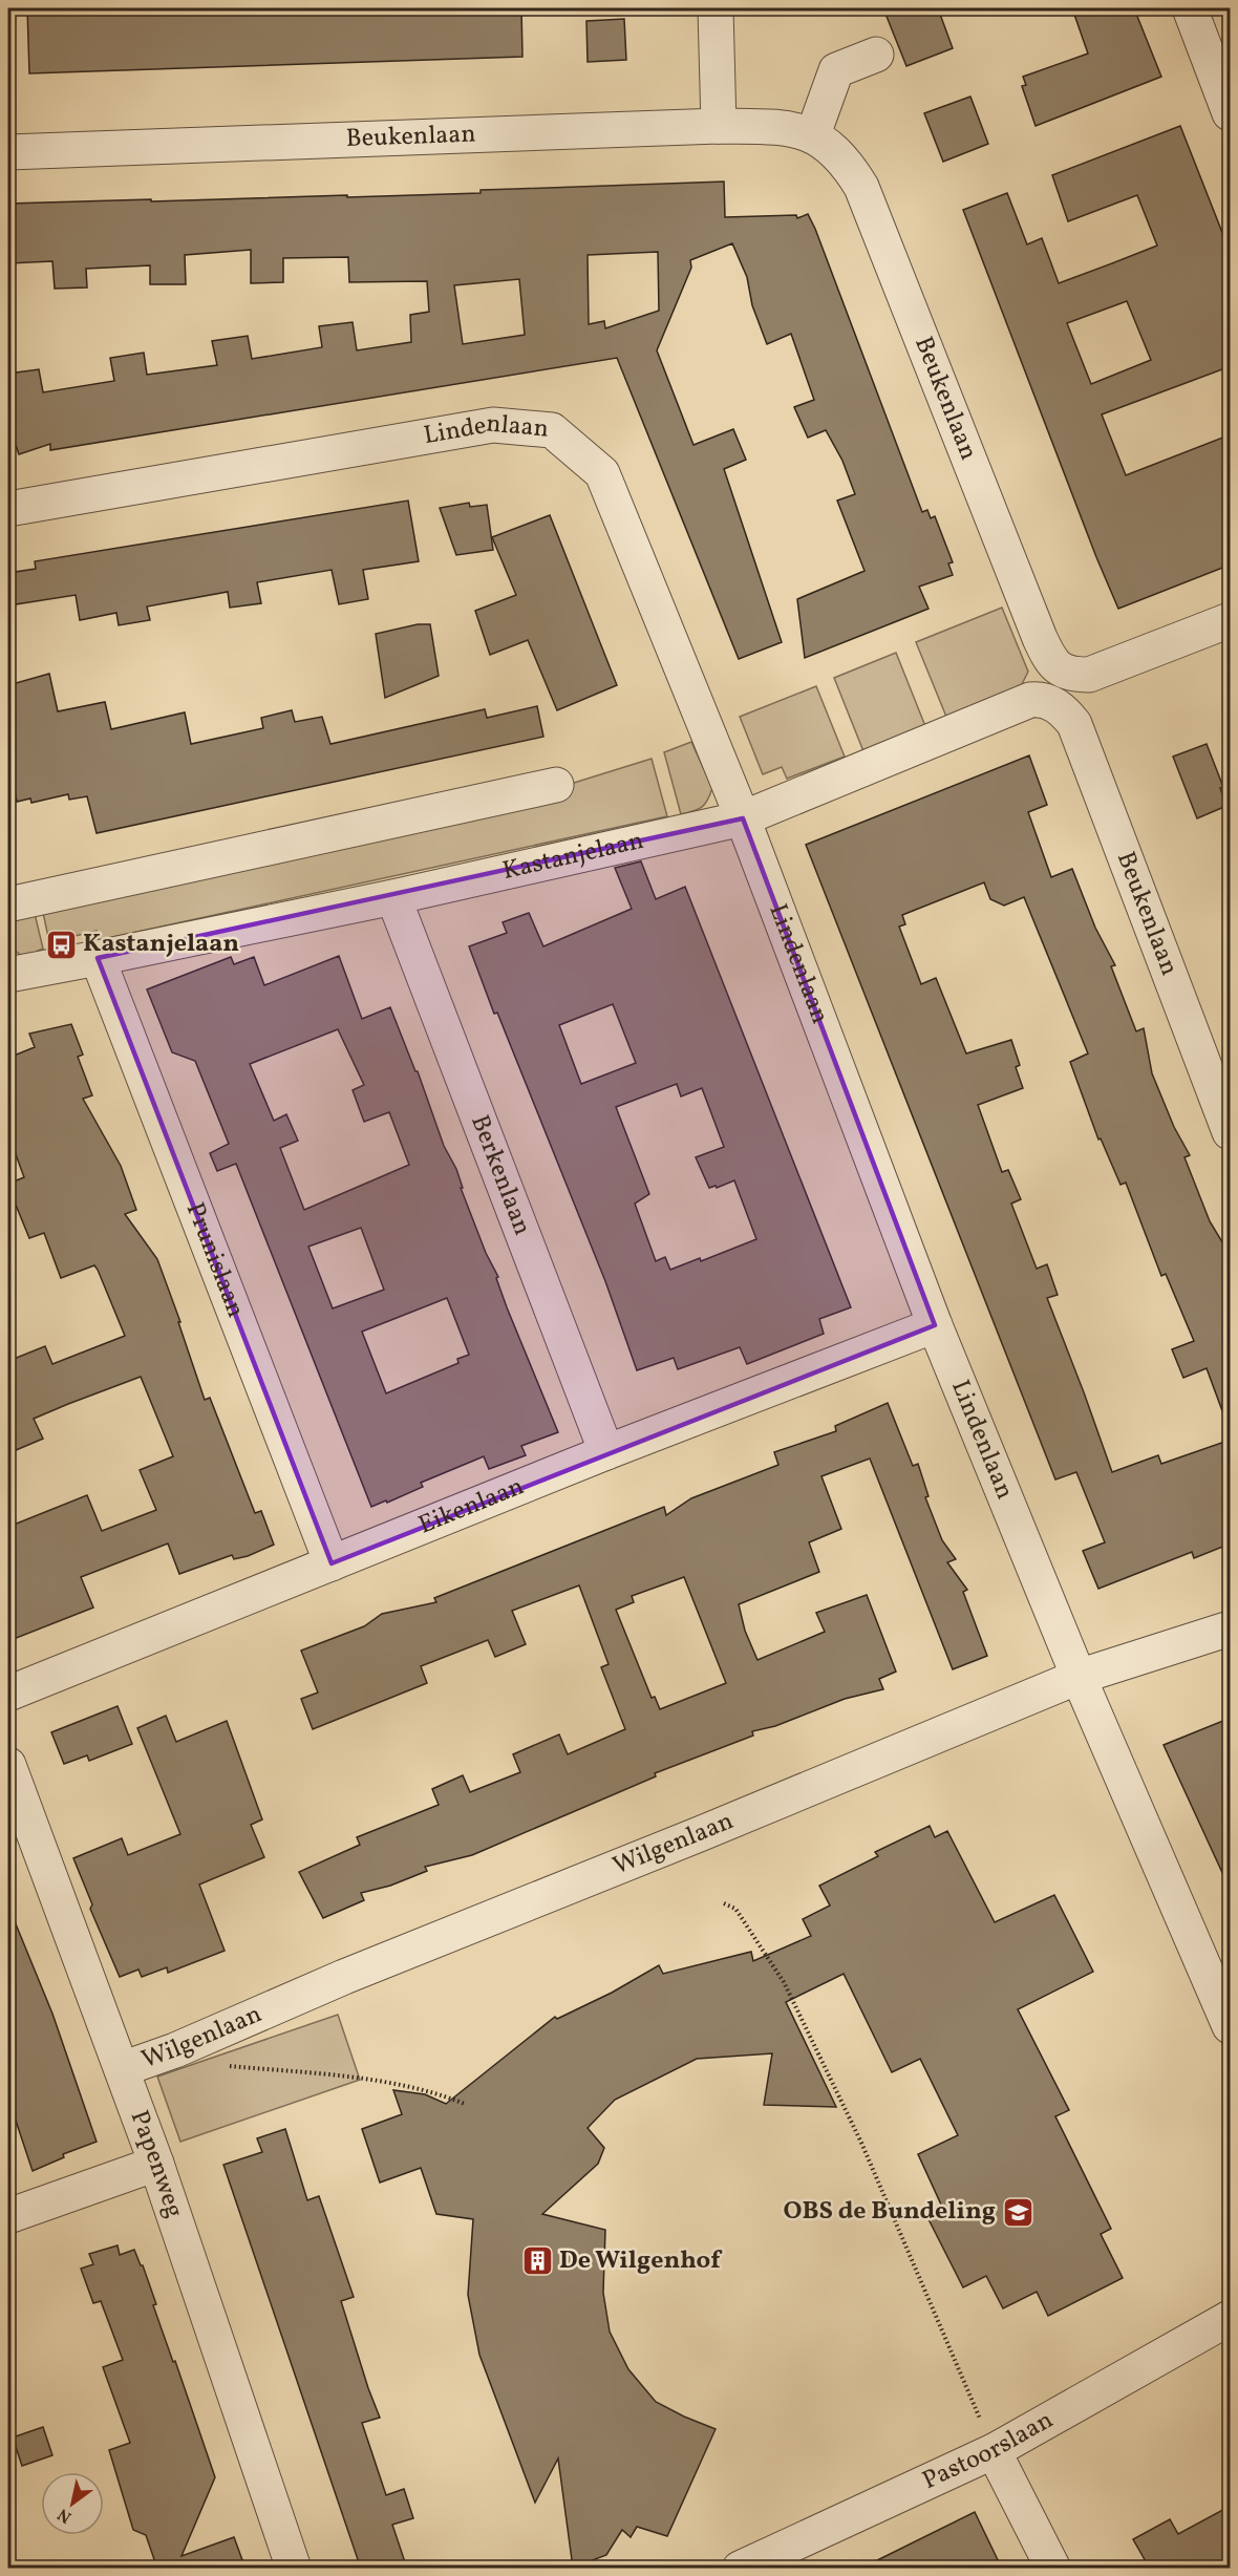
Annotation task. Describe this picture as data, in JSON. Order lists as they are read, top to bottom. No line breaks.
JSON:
{"streets":{"street":["Beukenlaan","Lindenlaan","Kastanjelaan","Berkenlaan","Prunislaan","Eikenlaan","Wilgenlaan","Papenweg","Pastoorslaan"]},"crossings":[["Beukenlaan","Kastanjelaan"],["Lindenlaan","Kastanjelaan"],["Lindenlaan","Eikenlaan"],["Lindenlaan","Wilgenlaan"],["Kastanjelaan","Berkenlaan"],["Kastanjelaan","Prunislaan"],["Berkenlaan","Eikenlaan"],["Prunislaan","Eikenlaan"],["Wilgenlaan","Papenweg"]],"places":{"bus stop":["Kastanjelaan"],"school or university":["OBS de Bundeling"],"building":["De Wilgenhof"]},"north":"bottom left"}
